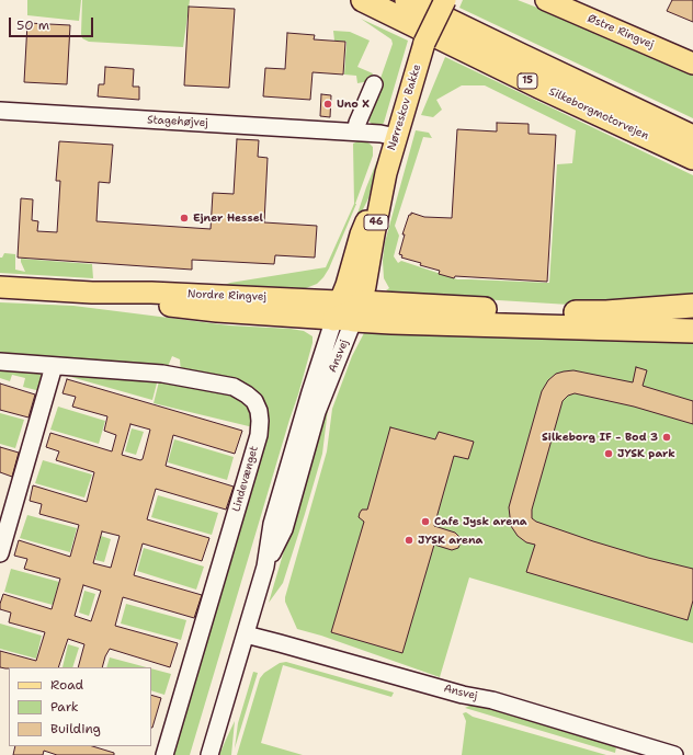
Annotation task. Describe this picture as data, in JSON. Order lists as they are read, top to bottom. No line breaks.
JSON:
{"streets":{"highway":["15","Silkeborgmotorvejen"],"main road":["Østre Ringvej","Nørreskov Bakke","46","Nordre Ringvej"],"street":["Stagehøjvej","Ansvej","Lindevænget"]},"crossings":[["Nørreskov Bakke","Stagehøjvej"],["Nørreskov Bakke","Nordre Ringvej"],["Nørreskov Bakke","Ansvej"],["Nordre Ringvej","Ansvej"]],"places":["Uno X","Ejner Hessel","Silkeborg IF - Bod 3","JYSK park","Cafe Jysk arena","JYSK arena"],"legend":["Road","Park","Building"],"scale_bar":"50 m"}
